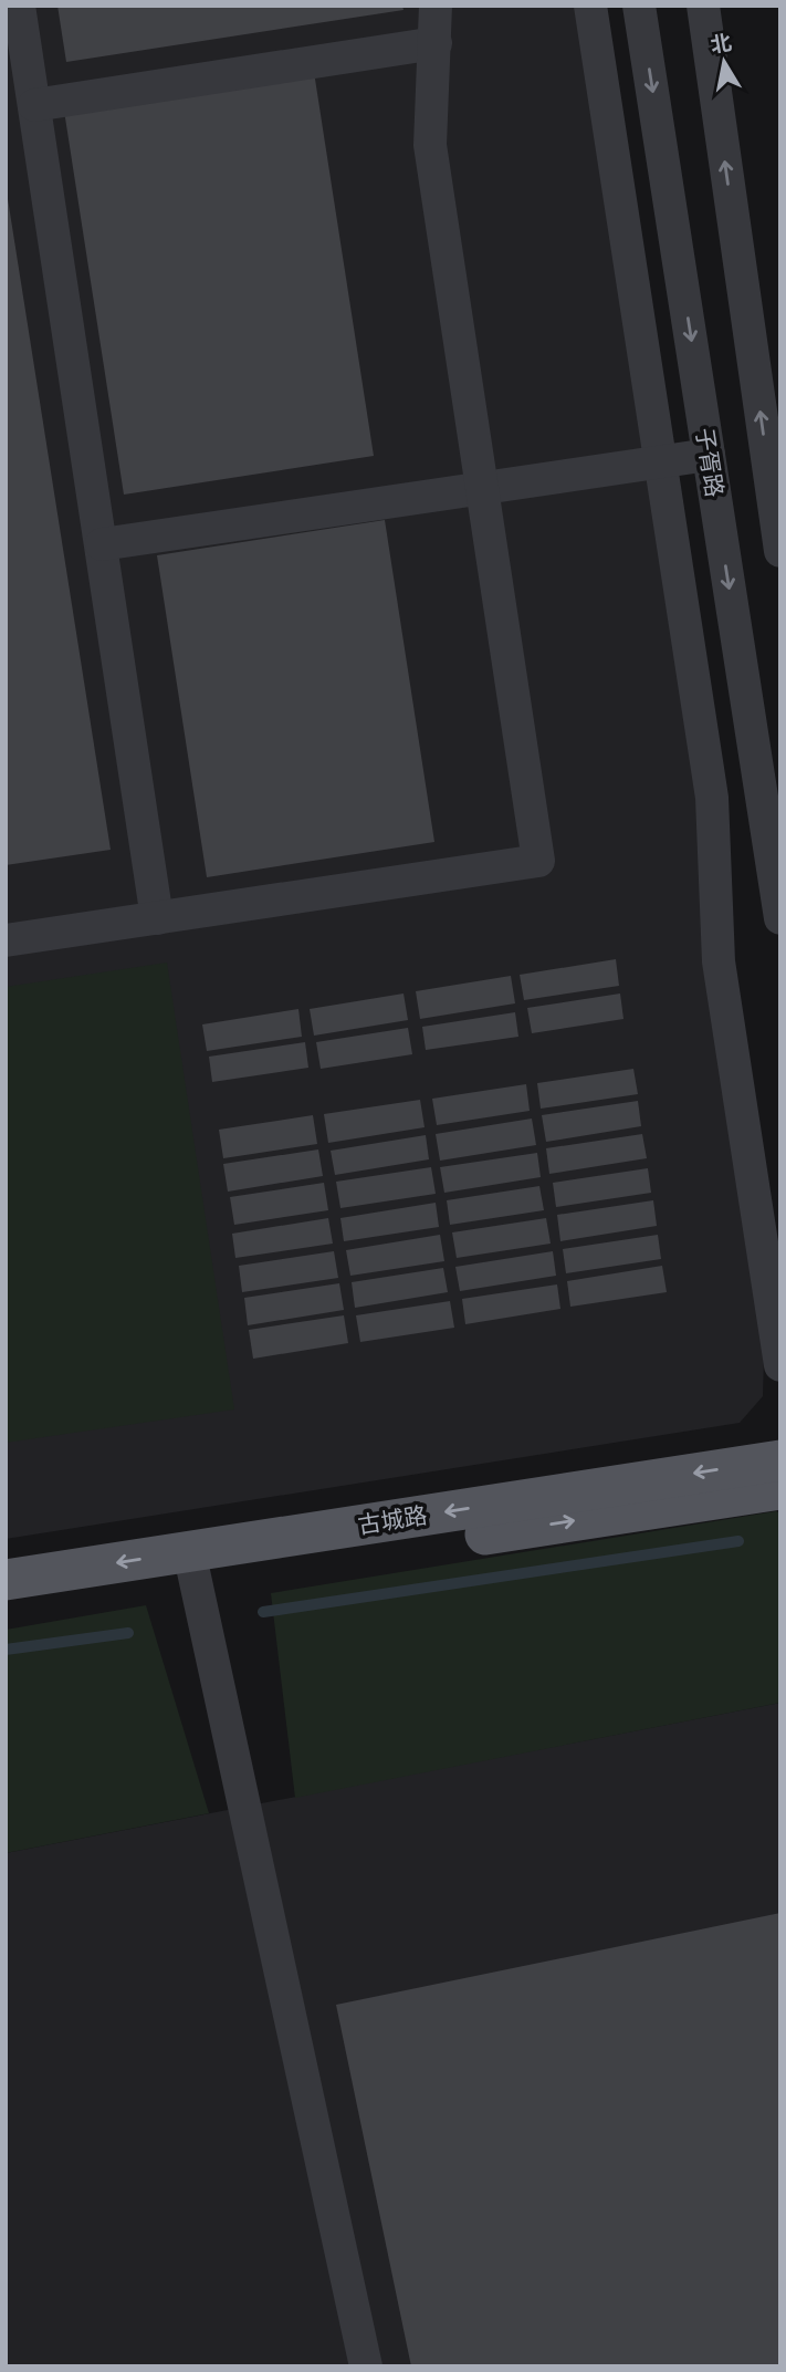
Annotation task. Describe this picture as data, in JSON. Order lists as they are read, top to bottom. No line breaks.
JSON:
{"streets":{"main road":["古城路"],"street":["子胥路"]},"north":"top"}
